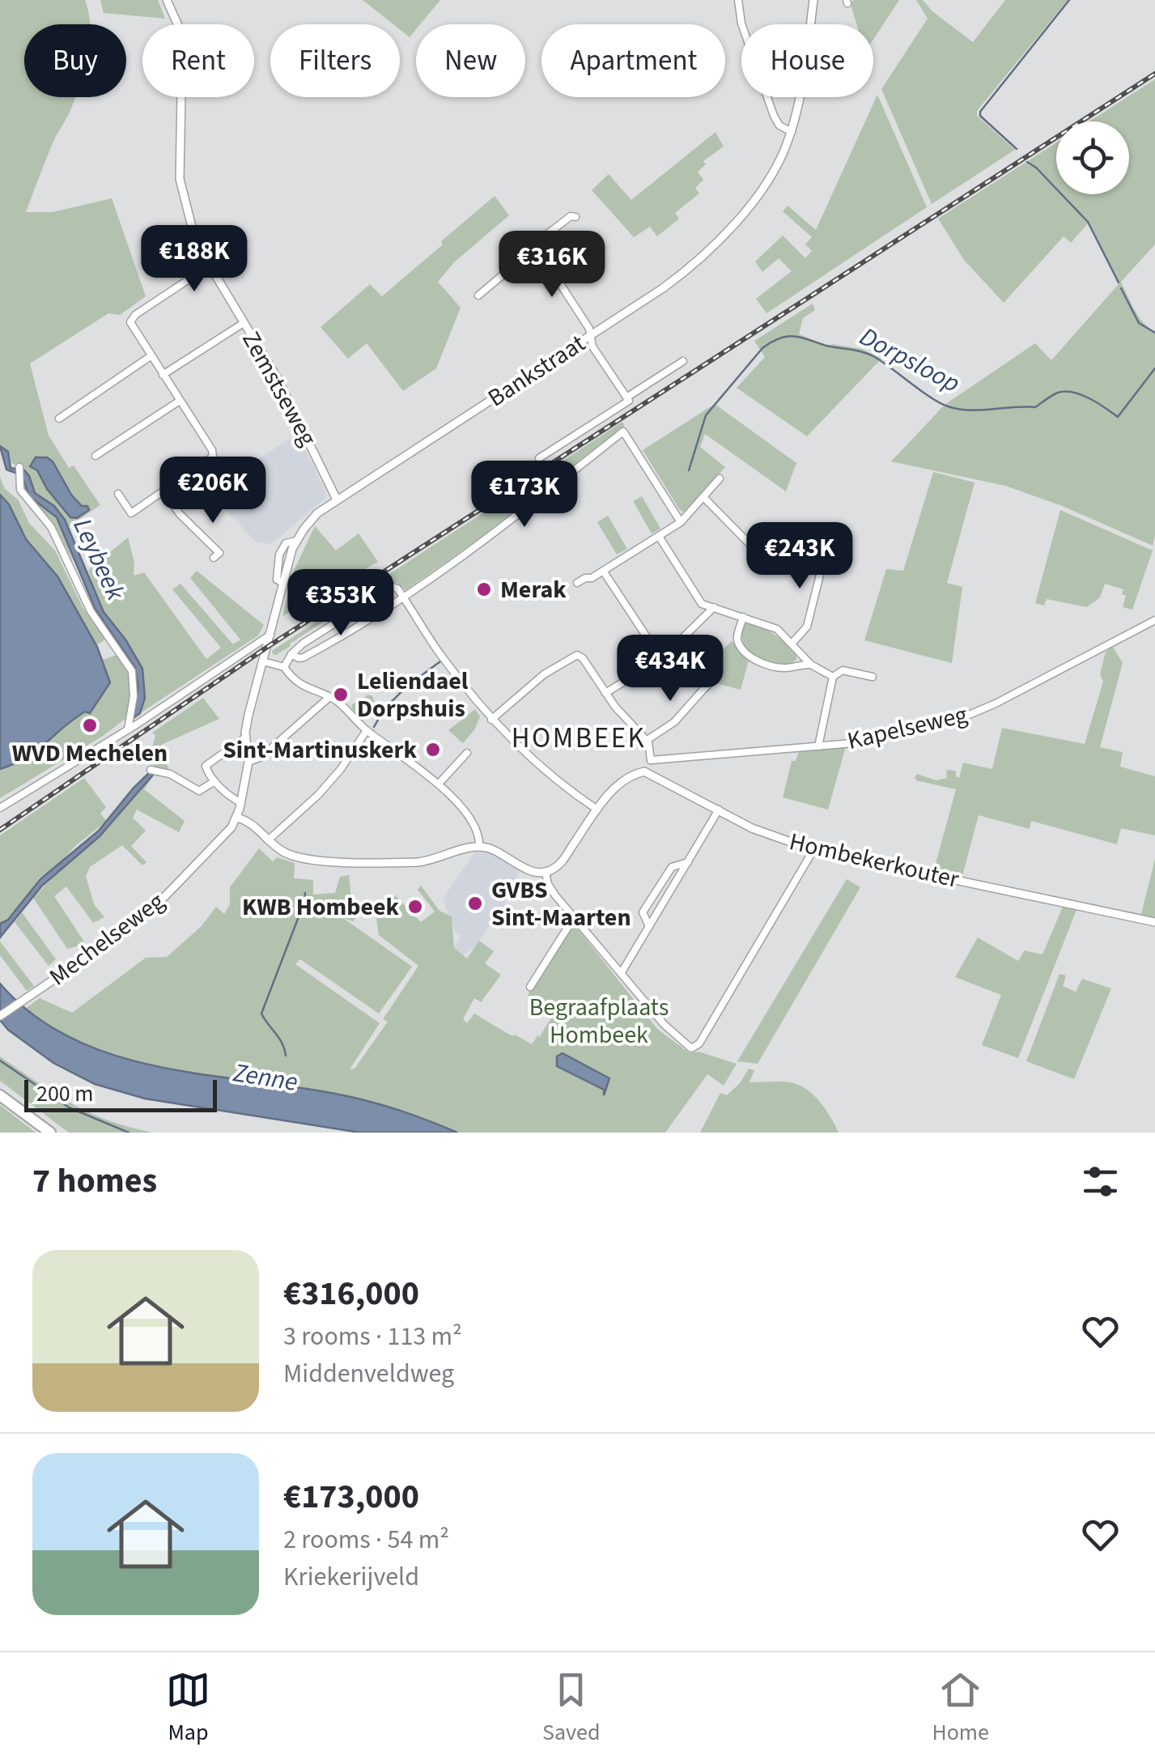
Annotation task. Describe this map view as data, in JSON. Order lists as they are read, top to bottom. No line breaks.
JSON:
{"streets":{"street":["Bankstraat","Zemstseweg","Kapelseweg","Hombekerkouter","Mechelseweg"]},"crossings":[["Bankstraat","Zemstseweg"],["Bankstraat","Mechelseweg"]],"districts":["HOMBEEK"],"water":["Dorpsloop","Leybeek","Zenne"],"parks":["Begraafplaats Hombeek"],"places":["Merak","Leliendael Dorpshuis","WVD Mechelen","Sint-Martinuskerk","GVBS Sint-Maarten","KWB Hombeek"],"scale_bar":"200 m","page":{"chip":["Buy","Rent","Filters","New","Apartment","House"],"price":["€188K","€316K","€206K","€173K","€243K","€353K","€434K"],"scale":"200 m","heading":"7 homes","list":[{"name":"€316,000","note":"3 rooms · 113 m² · Middenveldweg"},{"name":"€173,000","note":"2 rooms · 54 m² · Kriekerijveld"}],"tabs":["Map","Saved","Home"]}}
